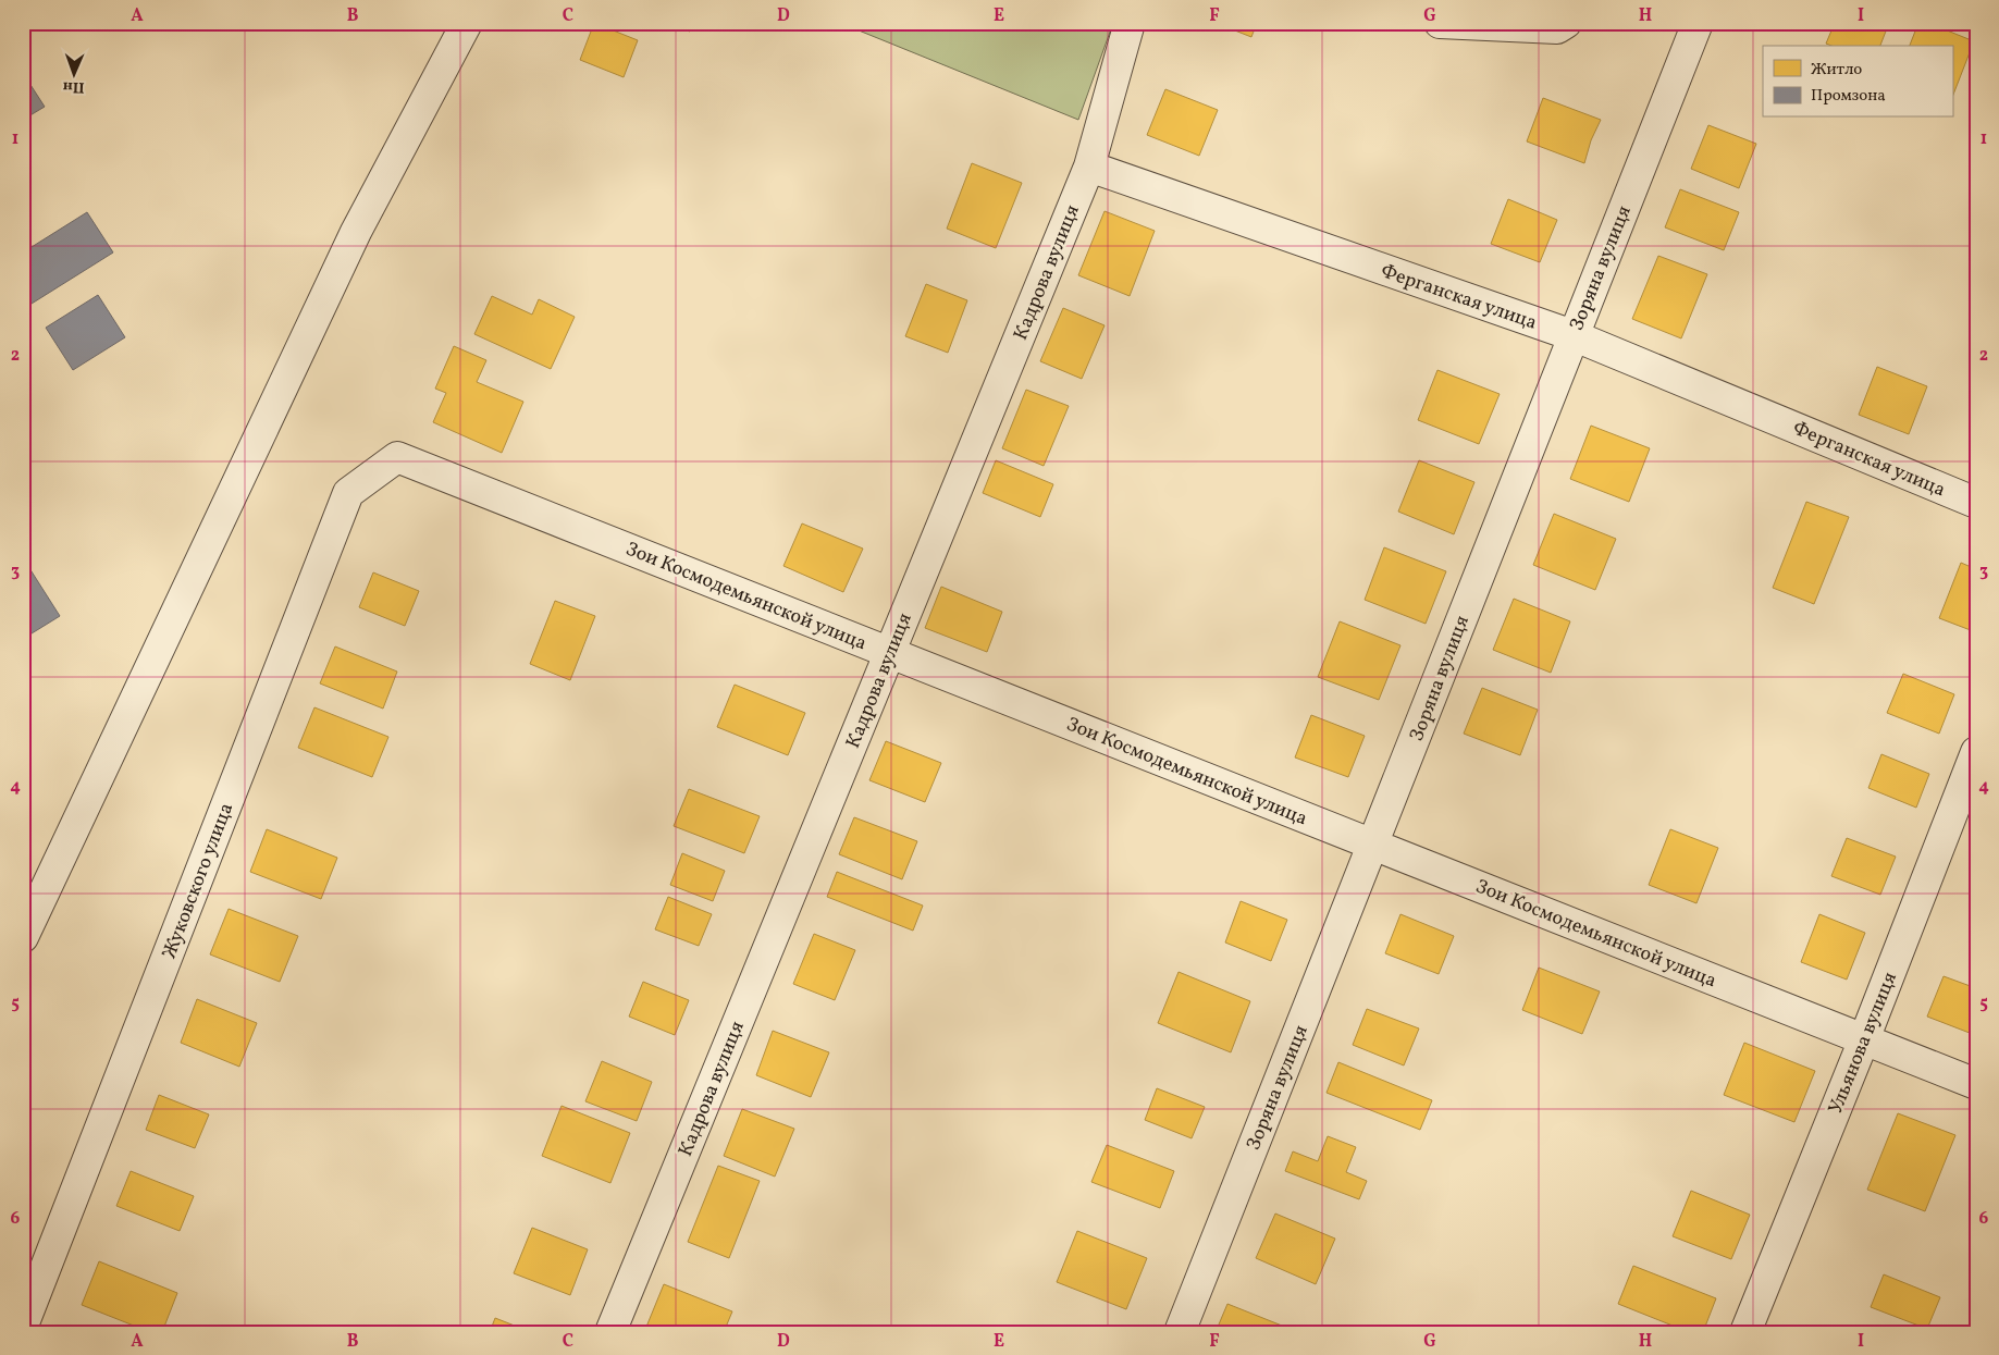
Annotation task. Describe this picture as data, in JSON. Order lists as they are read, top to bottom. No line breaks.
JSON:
{"streets":{"street":["Зоряна вулиця","Кадрова вулиця","Ферганская улица","Зои Космодемьянской улица","Жуковского улица","Ульянова вулиця"]},"crossings":[["Зоряна вулиця","Ферганская улица"],["Зоряна вулиця","Зои Космодемьянской улица"],["Кадрова вулиця","Ферганская улица"],["Кадрова вулиця","Зои Космодемьянской улица"],["Зои Космодемьянской улица","Жуковского улица"],["Зои Космодемьянской улица","Ульянова вулиця"]],"legend":["Житло","Промзона"],"north":"bottom","grid":{"columns":["A","B","C","D","E","F","G","H","I"],"rows":["1","2","3","4","5","6"]}}
